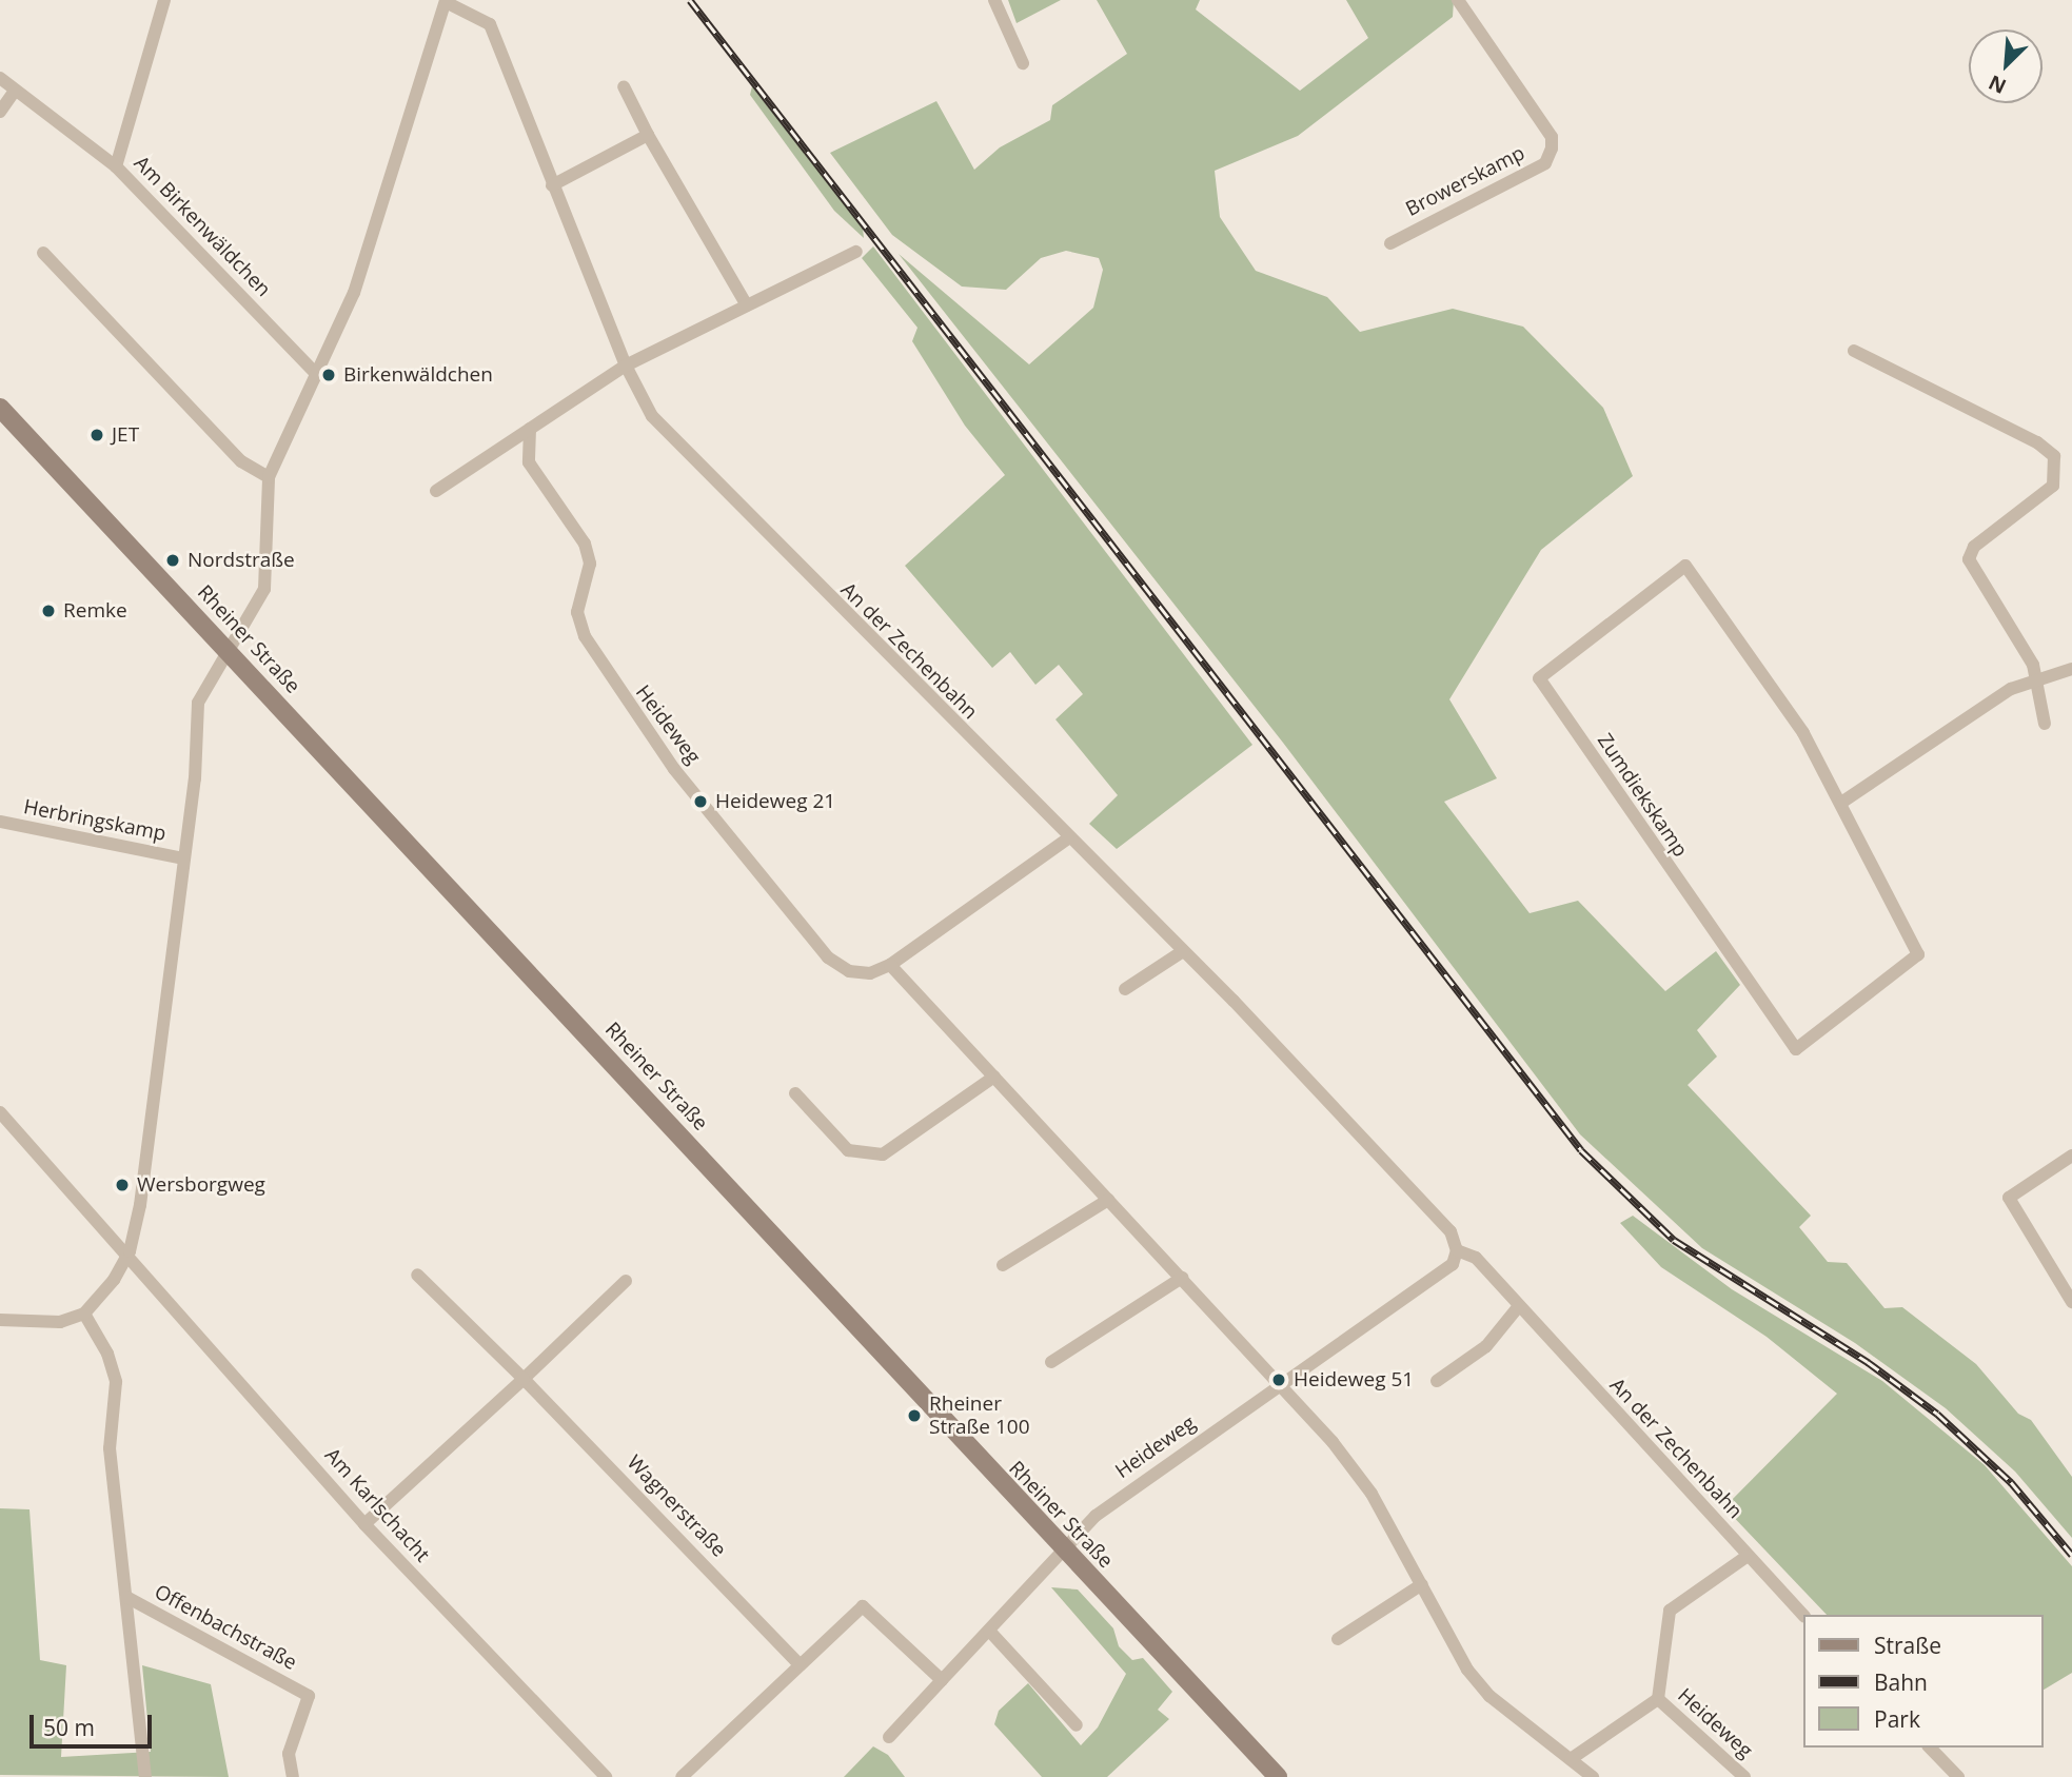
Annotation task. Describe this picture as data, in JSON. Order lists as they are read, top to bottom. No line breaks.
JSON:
{"streets":{"main road":["Rheiner Straße"],"street":["Browerskamp","Am Birkenwäldchen","An der Zechenbahn","Heideweg","Zumdiekskamp","Herbringskamp","Am Karlschacht","Wagnerstraße","Offenbachstraße"]},"crossings":[["Rheiner Straße","Heideweg"],["An der Zechenbahn","Heideweg"]],"places":["Birkenwäldchen","JET","Nordstraße","Remke","Heideweg 21","Wersborgweg","Heideweg 51","Rheiner Straße 100"],"legend":["Straße","Bahn","Park"],"scale_bar":"50 m","north":"bottom left"}
